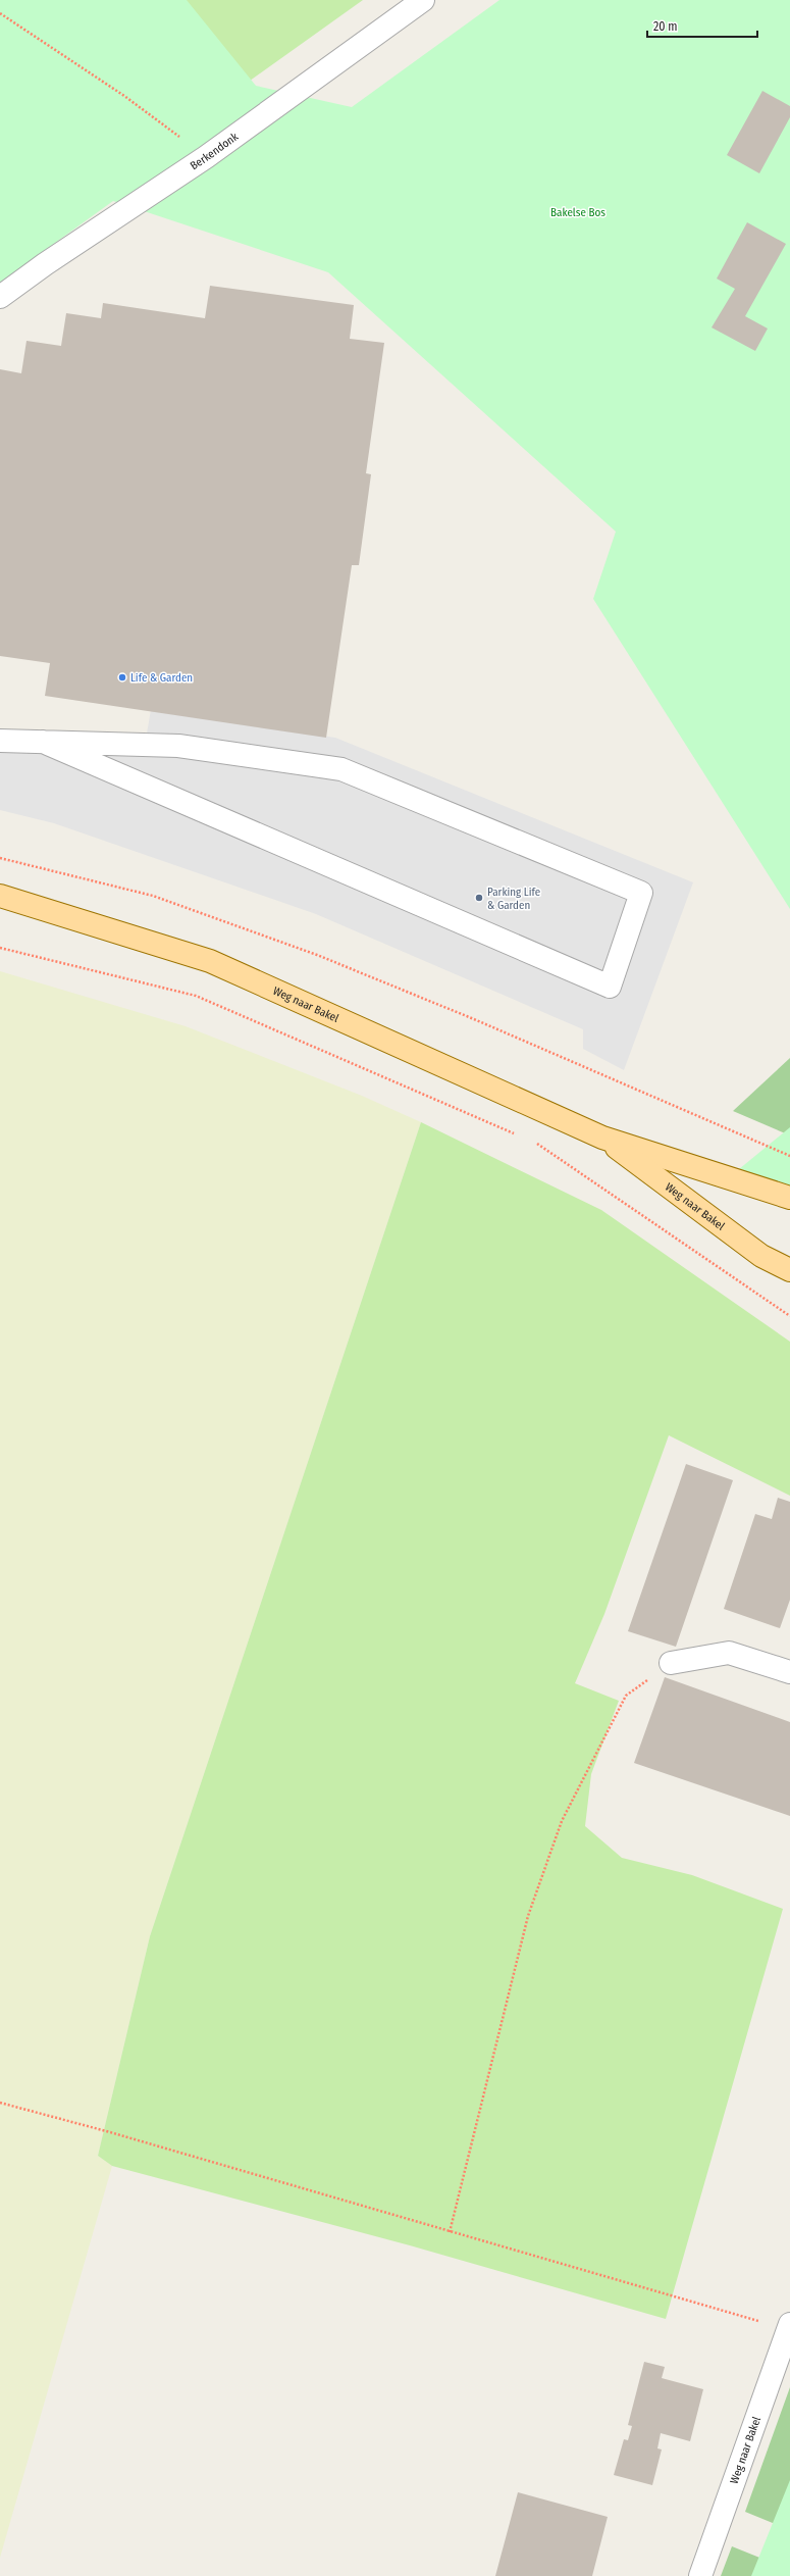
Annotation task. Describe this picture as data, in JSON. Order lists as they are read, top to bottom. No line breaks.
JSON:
{"streets":{"main road":["Weg naar Bakel"],"street":["Berkendonk"]},"parks":["Bakelse Bos"],"places":["Life & Garden","Parking Life & Garden"],"scale_bar":"20 m"}
